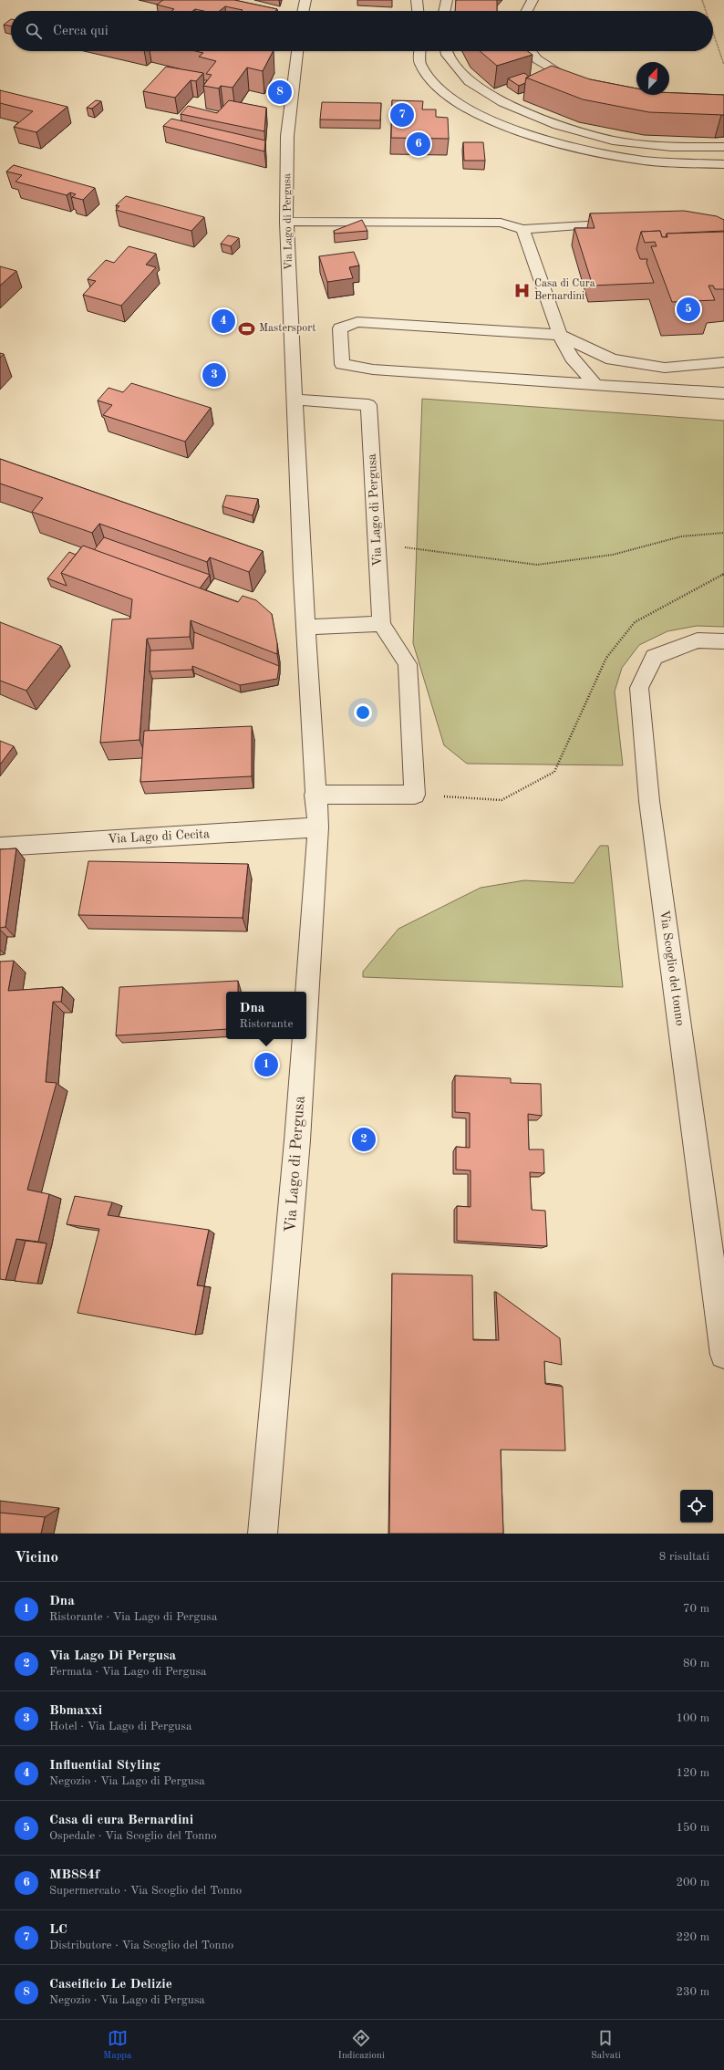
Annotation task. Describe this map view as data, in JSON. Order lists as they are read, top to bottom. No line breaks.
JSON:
{"streets":{"street":["Via Lago di Pergusa","Via Lago di Cecita","Via Scoglio del tonno"]},"crossings":[["Via Lago di Pergusa","Via Lago di Cecita"]],"places":{"hospital":["Casa di Cura Bernardini"],"sports":["Mastersport"]},"north":"top right","page":{"search":"Cerca qui","pins":["8","7","6","5","4","3","1","2"],"popup":["Dna","Ristorante"],"heading":["Vicino","8 risultati"],"list":[{"mark":"1","name":"Dna","note":"Ristorante · Via Lago di Pergusa","value":"70 m"},{"mark":"2","name":"Via Lago Di Pergusa","note":"Fermata · Via Lago di Pergusa","value":"80 m"},{"mark":"3","name":"Bbmaxxi","note":"Hotel · Via Lago di Pergusa","value":"100 m"},{"mark":"4","name":"Influential Styling","note":"Negozio · Via Lago di Pergusa","value":"120 m"},{"mark":"5","name":"Casa di cura Bernardini","note":"Ospedale · Via Scoglio del Tonno","value":"150 m"},{"mark":"6","name":"MB884f","note":"Supermercato · Via Scoglio del Tonno","value":"200 m"},{"mark":"7","name":"LC","note":"Distributore · Via Scoglio del Tonno","value":"220 m"},{"mark":"8","name":"Caseificio Le Delizie","note":"Negozio · Via Lago di Pergusa","value":"230 m"}],"nav":["Mappa","Indicazioni","Salvati"]}}
